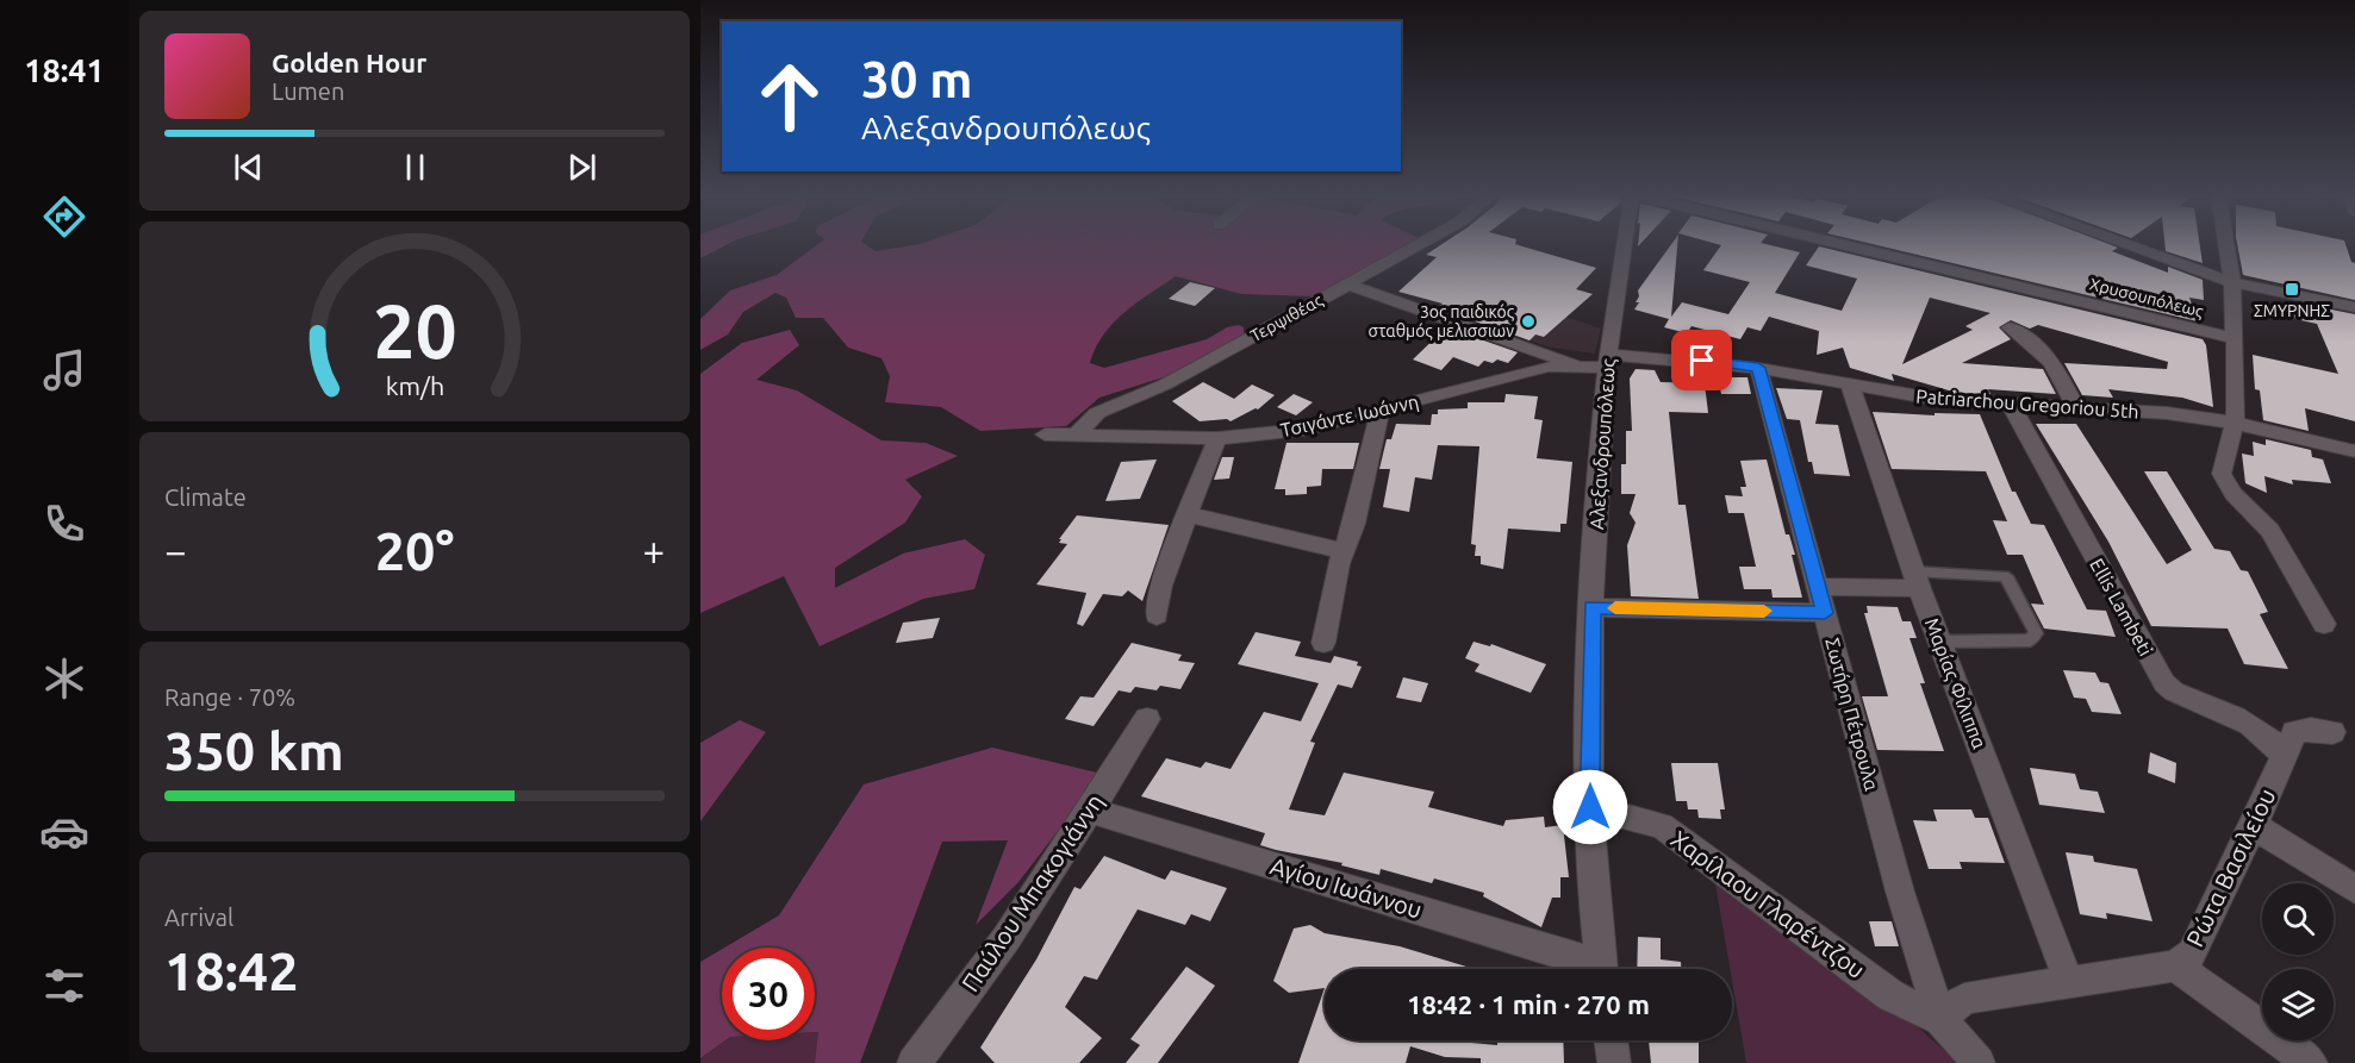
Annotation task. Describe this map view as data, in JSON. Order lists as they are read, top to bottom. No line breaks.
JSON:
{"streets":{"street":["Χρυσουπόλεως","Τερψιθέας","Patriarchou Gregoriou 5th","Τσιγάντε Ιωάννη","Αλεξανδρουπόλεως","Ellis Lambeti","Μαρίας Φίλιππα","Σωτήρη Πέτρουλα","Ρώτα Βασιλείου","Αγίου Ιωάννου","Παύλου Μπακογιάννη","Χαρίλαου Γλαρέντζου"]},"crossings":[["Τερψιθέας","Τσιγάντε Ιωάννη"],["Patriarchou Gregoriou 5th","Τσιγάντε Ιωάννη"],["Patriarchou Gregoriou 5th","Αλεξανδρουπόλεως"],["Patriarchou Gregoriou 5th","Ellis Lambeti"],["Patriarchou Gregoriou 5th","Μαρίας Φίλιππα"],["Patriarchou Gregoriou 5th","Σωτήρη Πέτρουλα"],["Τσιγάντε Ιωάννη","Αλεξανδρουπόλεως"],["Αλεξανδρουπόλεως","Χαρίλαου Γλαρέντζου"],["Ellis Lambeti","Ρώτα Βασιλείου"],["Μαρίας Φίλιππα","Ρώτα Βασιλείου"],["Σωτήρη Πέτρουλα","Ρώτα Βασιλείου"],["Σωτήρη Πέτρουλα","Χαρίλαου Γλαρέντζου"],["Ρώτα Βασιλείου","Χαρίλαου Γλαρέντζου"],["Αγίου Ιωάννου","Παύλου Μπακογιάννη"]],"places":{"transit":["ΣΜΥΡΝΗΣ"],"other":["3ος παιδικός σταθμός μελισσιων"]},"page":{"tabs":"18:41","turn":["30 m","Αλεξανδρουπόλεως"],"song":["Golden Hour","Lumen"],"tile":["Climate",["Range · 70%","350 km"],["Arrival","18:42"]],"heat":["−","20°","+"],"limit":"30","trip":"18:42 · 1 min · 270 m","gauge":["20","km/h"]}}
